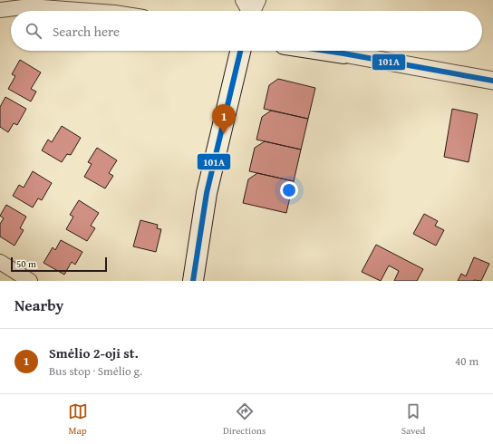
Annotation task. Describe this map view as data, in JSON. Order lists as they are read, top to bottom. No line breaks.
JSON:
{"lines":["transit line 101A"],"scale_bar":"50 m","page":{"search":"Search here","pins":"1","scale":"50 m","heading":"Nearby","list":[{"mark":"1","name":"Smėlio 2-oji st.","note":"Bus stop · Smėlio g.","value":"40 m"}],"nav":["Map","Directions","Saved"]}}
